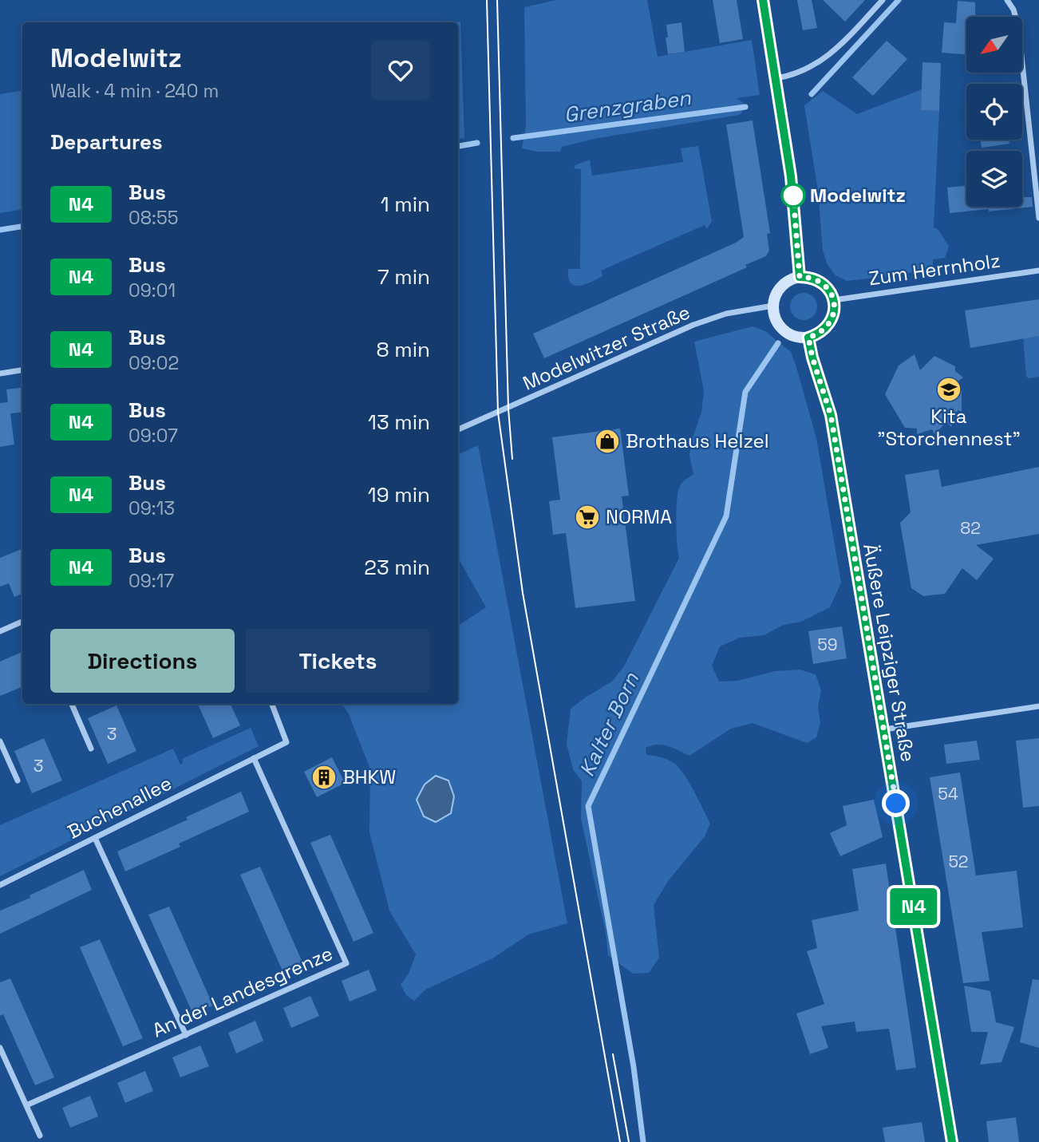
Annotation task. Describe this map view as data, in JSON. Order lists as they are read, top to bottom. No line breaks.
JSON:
{"streets":{"street":["Zum Herrnholz","Modelwitzer Straße","Äußere Leipziger Straße","Buchenallee","An der Landesgrenze"]},"crossings":[["Zum Herrnholz","Modelwitzer Straße"],["Zum Herrnholz","Äußere Leipziger Straße"],["Modelwitzer Straße","Äußere Leipziger Straße"],["Buchenallee","An der Landesgrenze"]],"water":["Grenzgraben","Kalter Born"],"places":{"other":["Modelwitz"],"school or university":["Kita \"Storchennest\""],"shop":["Brothaus Helzel"],"supermarket":["NORMA"],"building":["BHKW"]},"lines":["bus line N4"],"house_numbers":["82","59","3","3","54","52"],"north":"bottom left","page":{"on_map":"N4","heading":[["Modelwitz","Walk · 4 min · 240 m"],"Departures"],"list":[{"mark":"N4","name":"Bus","note":"08:55","value":"1 min"},{"mark":"N4","name":"Bus","note":"09:01","value":"7 min"},{"mark":"N4","name":"Bus","note":"09:02","value":"8 min"},{"mark":"N4","name":"Bus","note":"09:07","value":"13 min"},{"mark":"N4","name":"Bus","note":"09:13","value":"19 min"},{"mark":"N4","name":"Bus","note":"09:17","value":"23 min"}],"buttons":["Directions","Tickets"]}}
